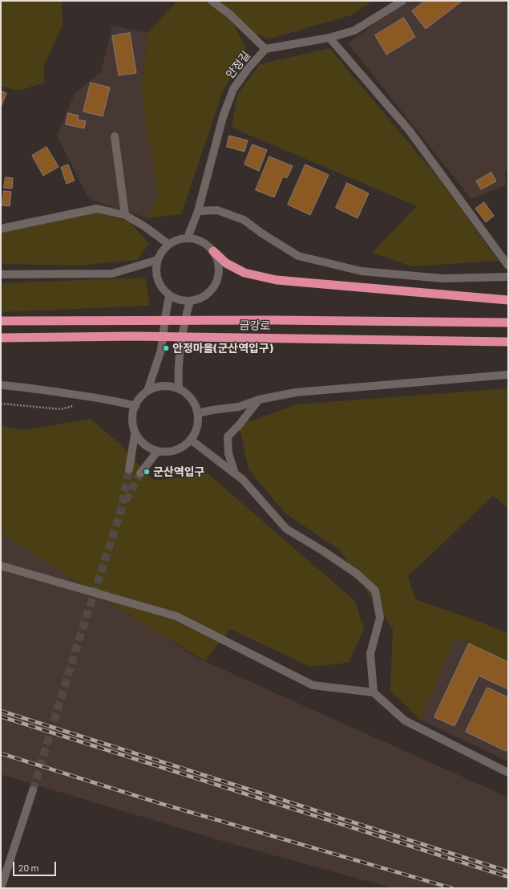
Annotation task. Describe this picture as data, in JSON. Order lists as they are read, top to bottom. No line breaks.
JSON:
{"streets":{"highway":["금강로"],"street":["안정길"]},"places":["안정마을(군산역입구)","군산역입구"],"scale_bar":"20 m"}
